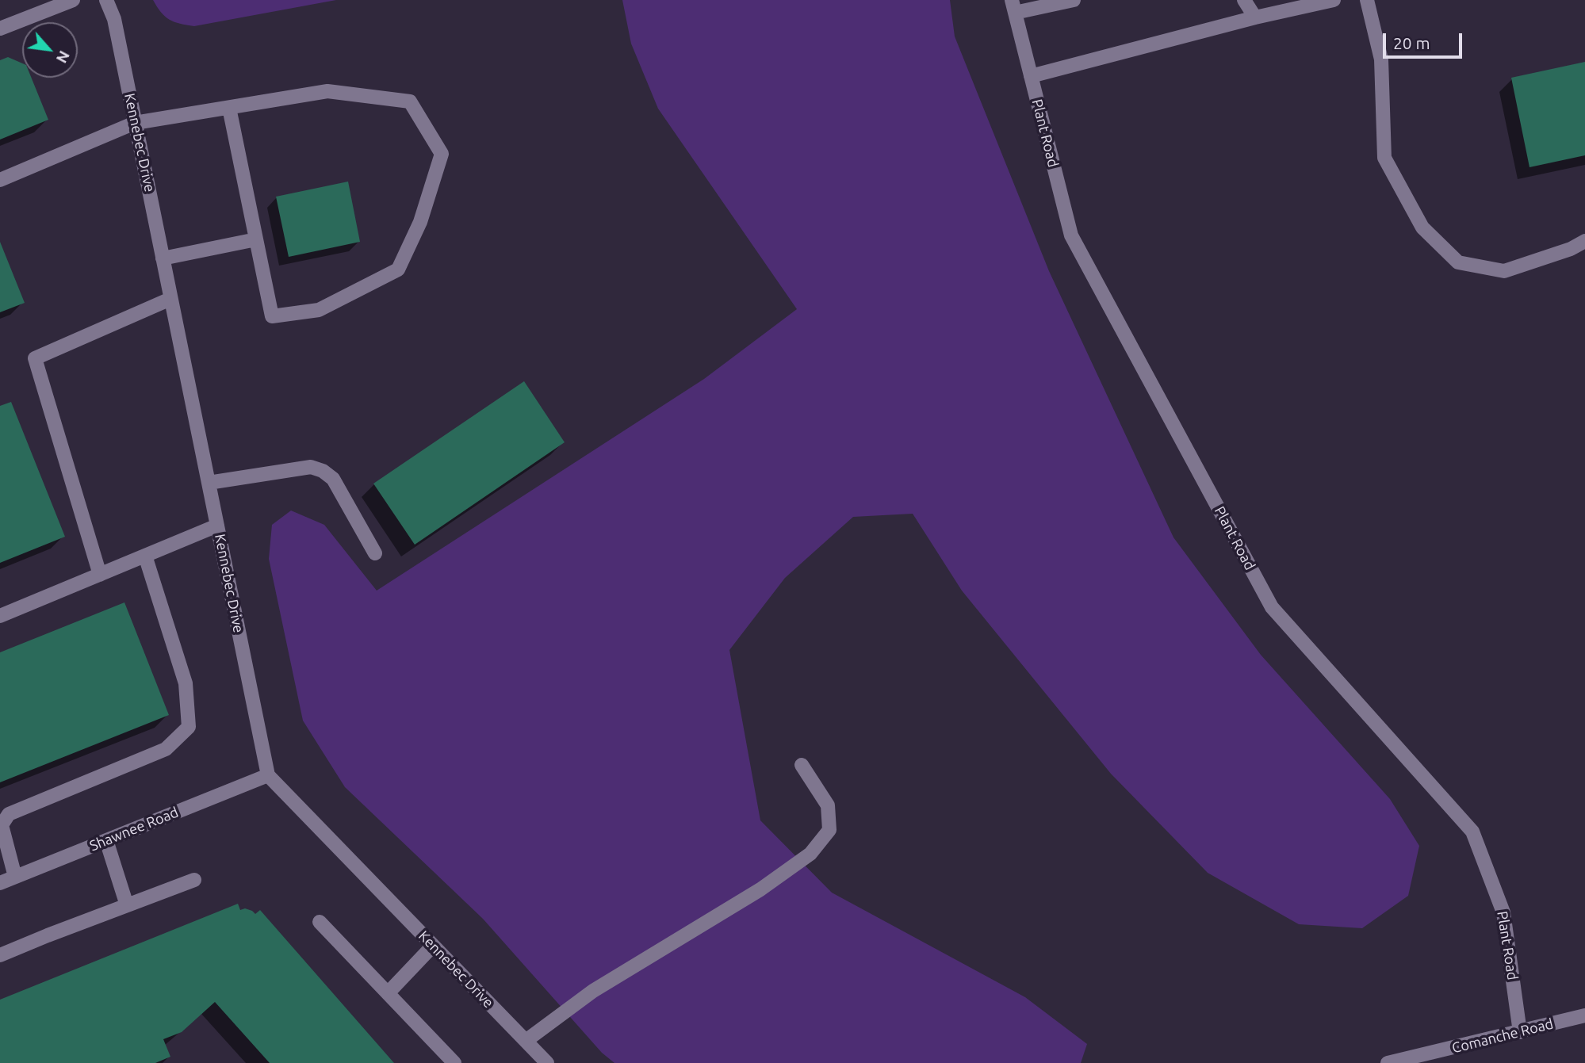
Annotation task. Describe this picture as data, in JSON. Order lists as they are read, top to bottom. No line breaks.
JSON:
{"streets":{"street":["Plant Road","Kennebec Drive","Shawnee Road","Comanche Road"]},"crossings":[["Plant Road","Comanche Road"],["Kennebec Drive","Shawnee Road"]],"scale_bar":"20 m","north":"bottom right"}
